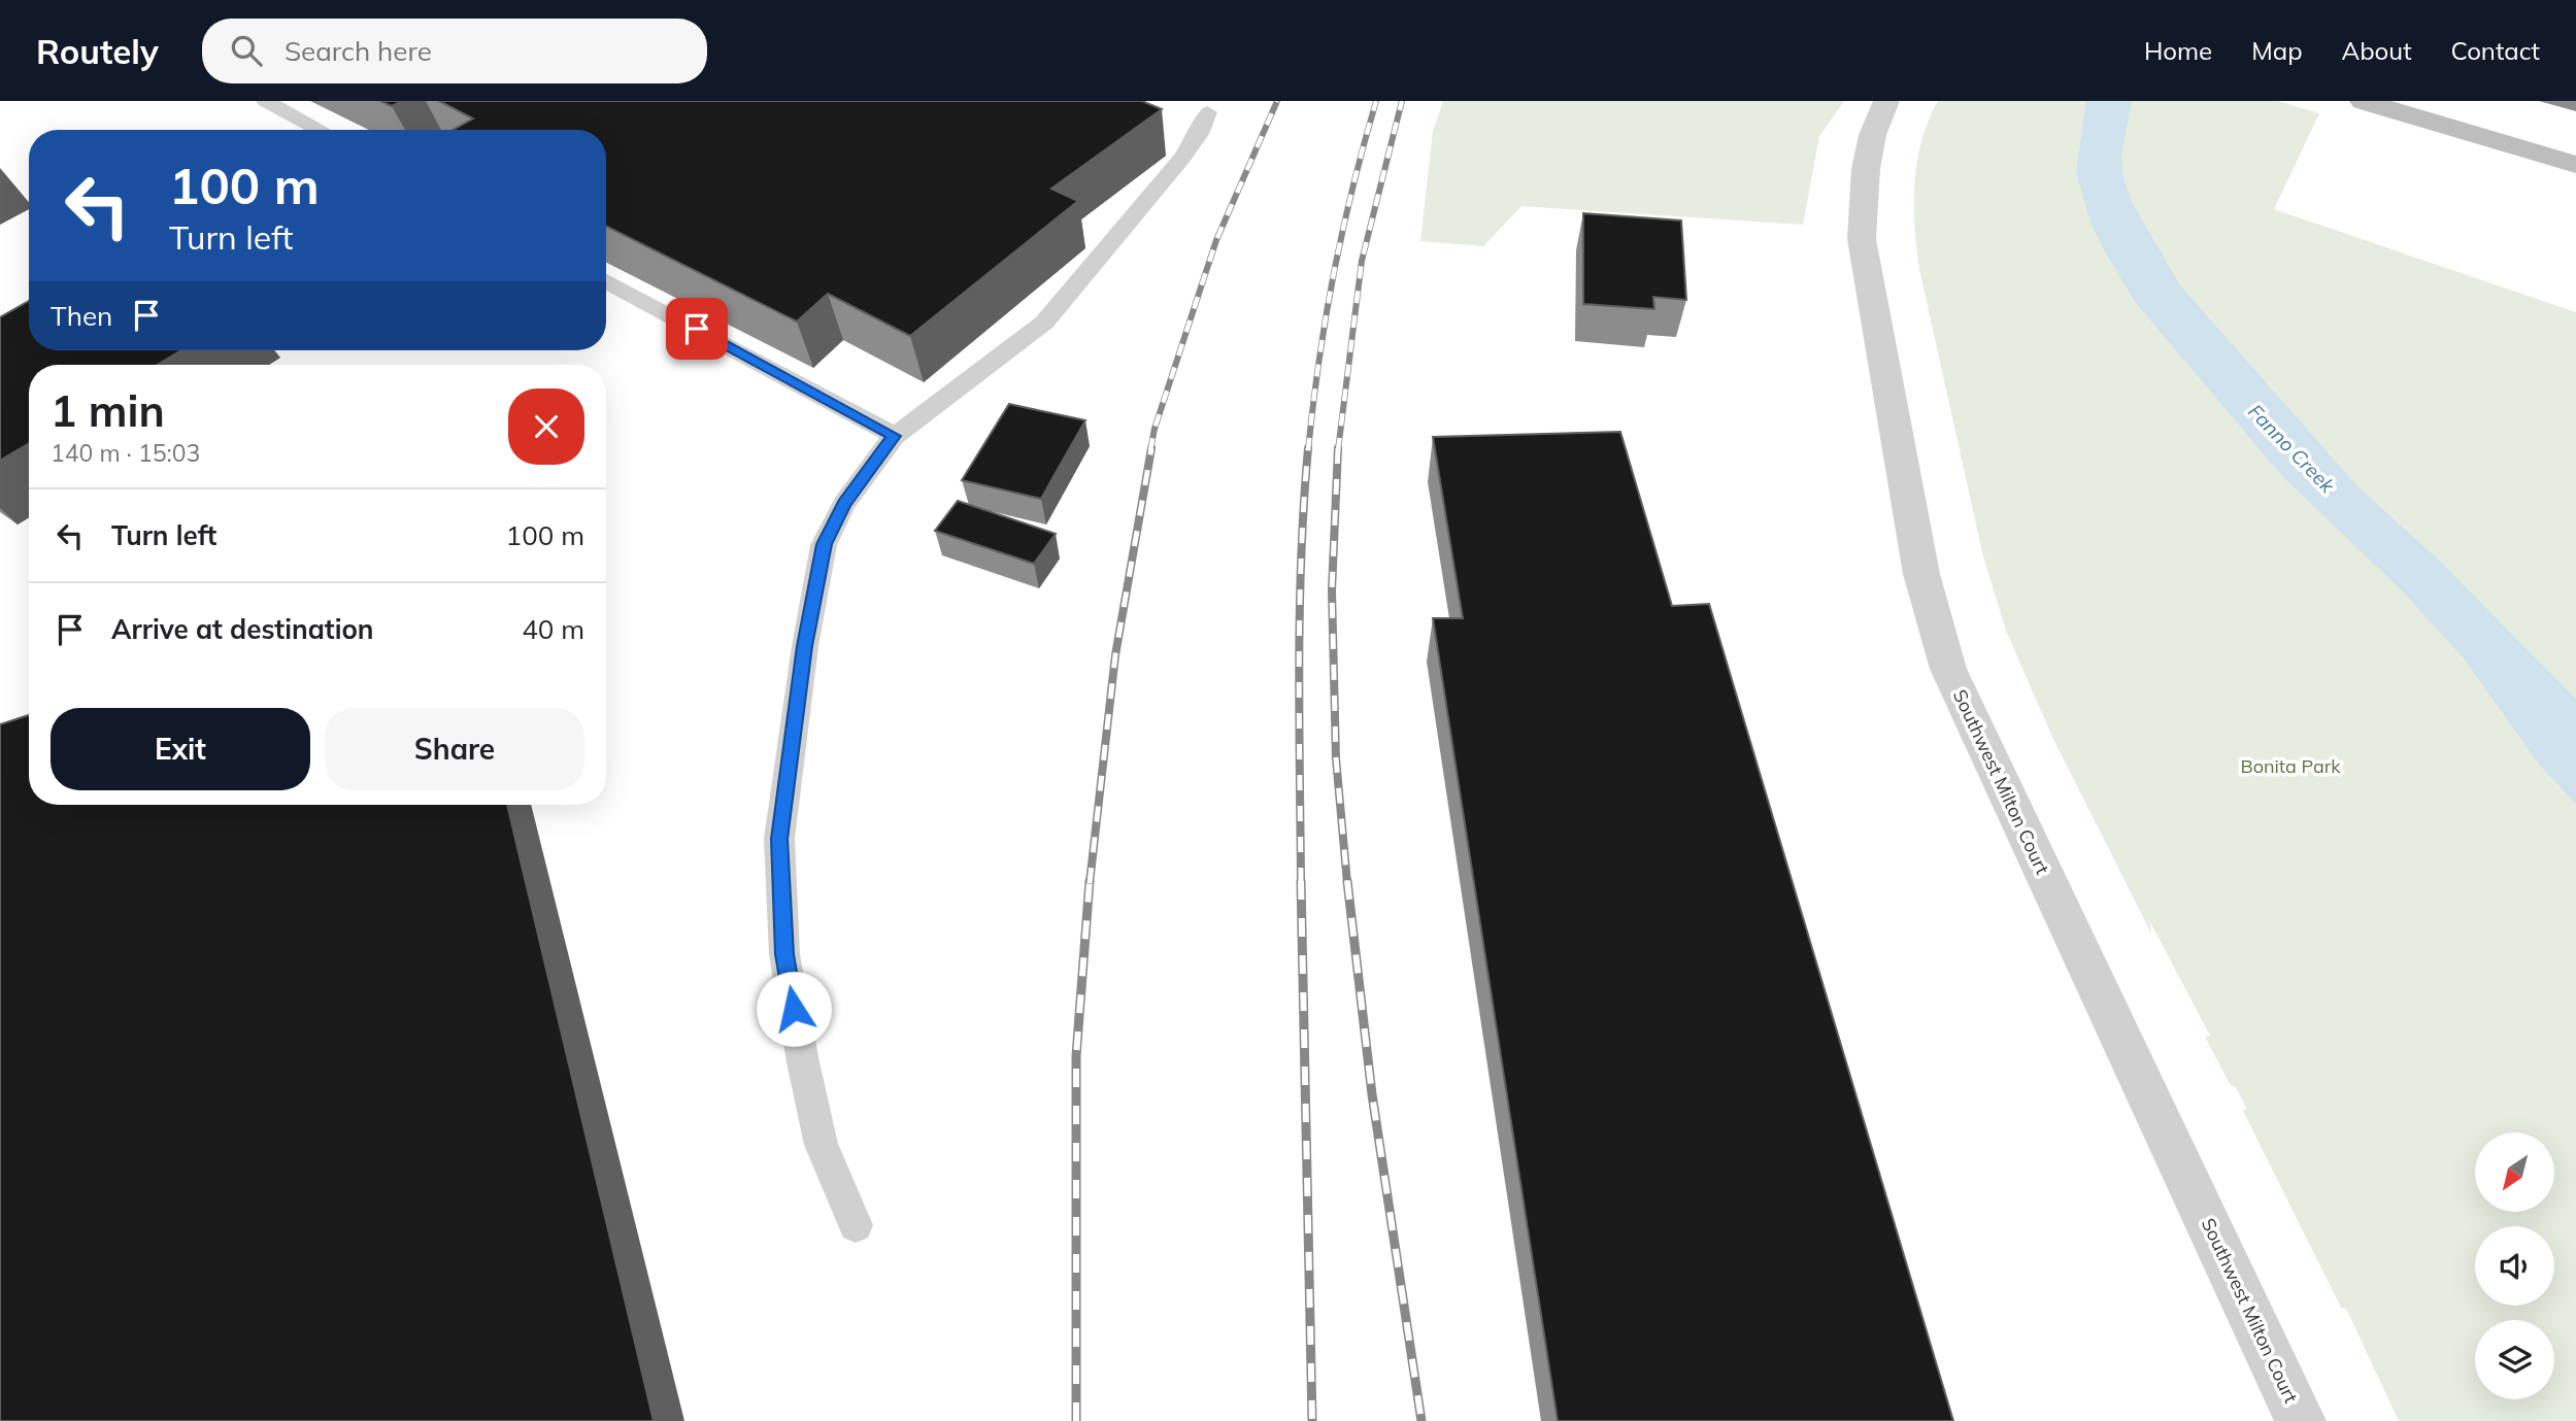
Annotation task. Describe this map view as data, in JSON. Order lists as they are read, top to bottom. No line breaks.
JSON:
{"streets":{"street":["Southwest Milton Court"]},"water":["Fanno Creek"],"parks":["Bonita Park"],"north":"bottom left","page":{"header":"Routely","search":"Search here","nav":["Home","Map","About","Contact"],"turn":["100 m","Turn left"],"then":"Then","heading":["1 min","140 m · 15:03"],"list":[{"name":"Turn left","value":"100 m"},{"name":"Arrive at destination","value":"40 m"}],"buttons":["Exit","Share"]}}
